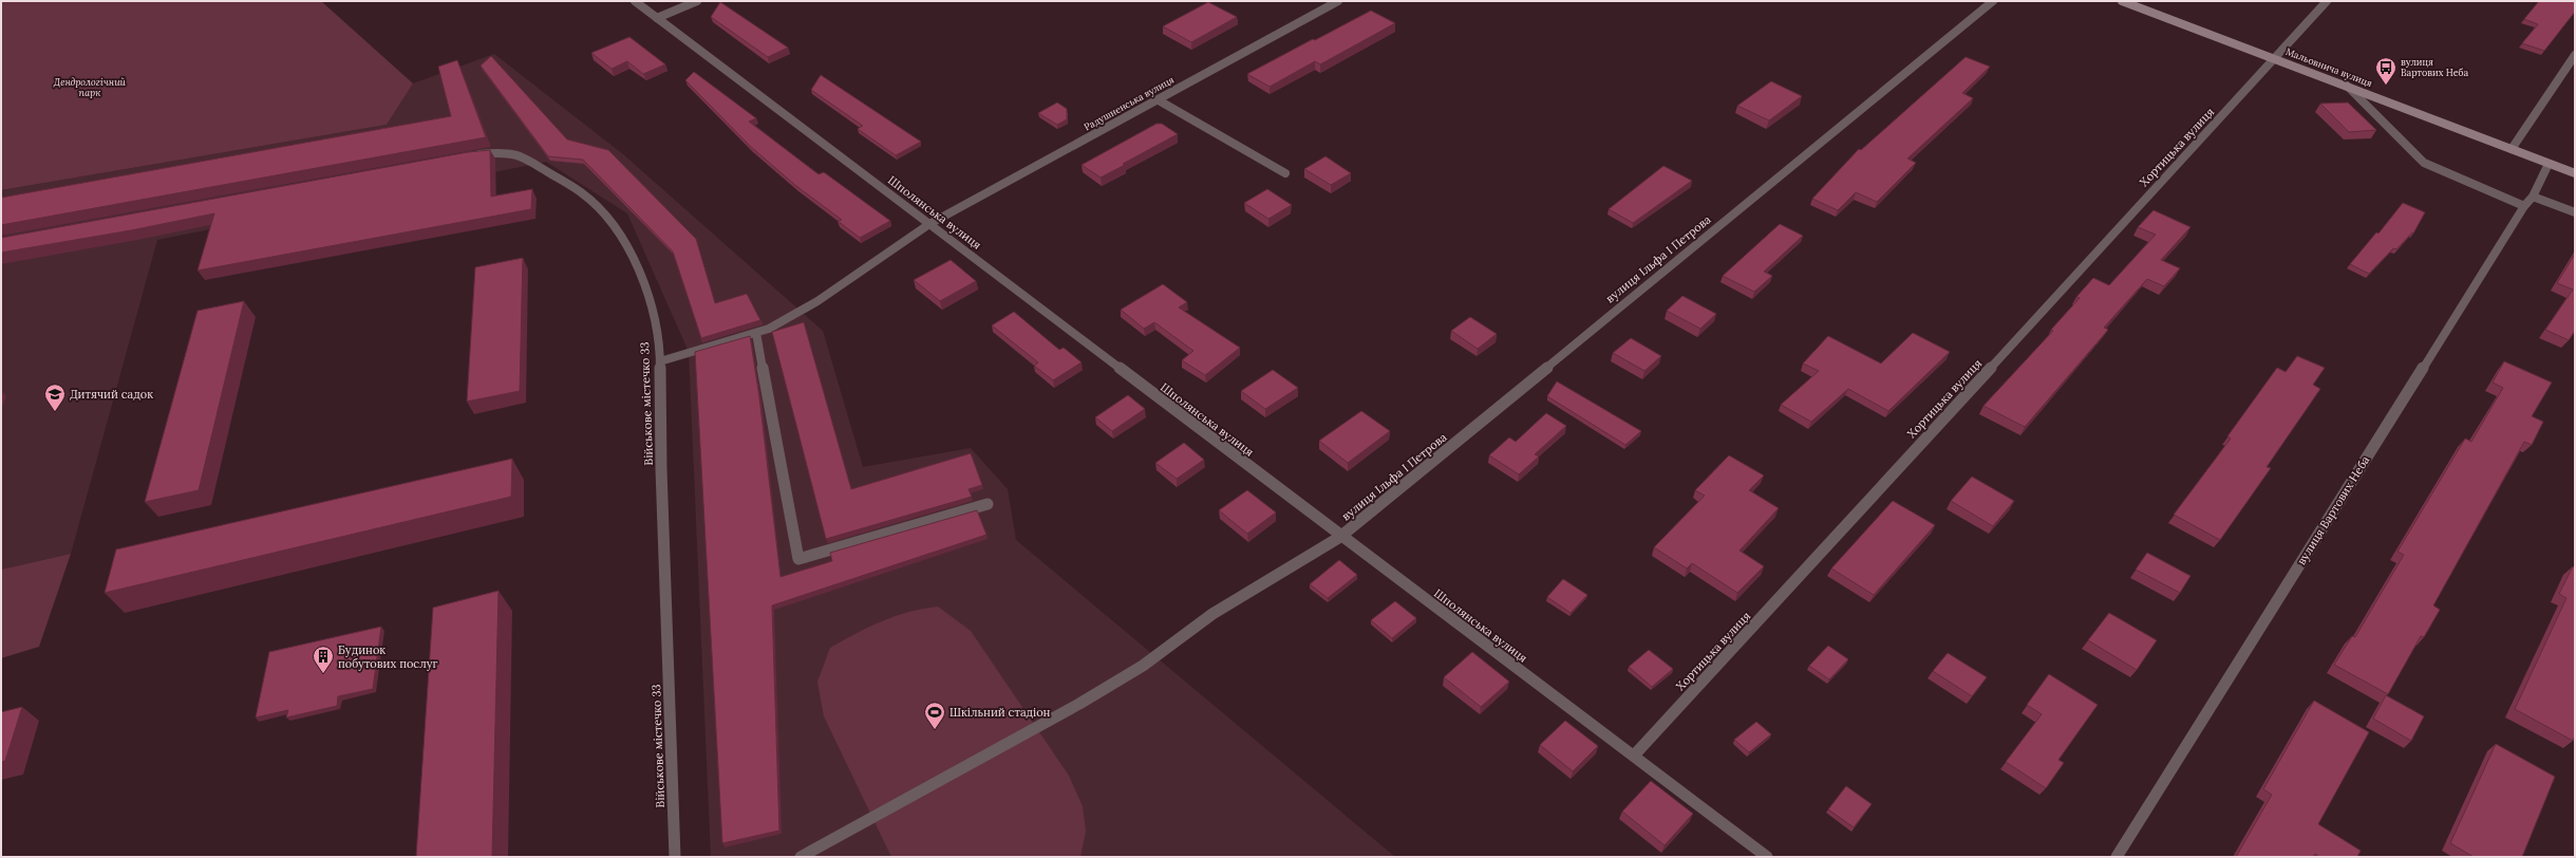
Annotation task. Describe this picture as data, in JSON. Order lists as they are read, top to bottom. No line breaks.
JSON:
{"streets":{"street":["Мальовнича вулиця","Радушненська вулиця","Хортицька вулиця","Шполянська вулиця","вулиця Ільфа І Петрова","Військове містечко 33","вулиця Вартових Неба"]},"crossings":[["Мальовнича вулиця","Хортицька вулиця"],["Мальовнича вулиця","вулиця Вартових Неба"],["Радушненська вулиця","Шполянська вулиця"],["Радушненська вулиця","Військове містечко 33"],["Хортицька вулиця","Шполянська вулиця"],["Шполянська вулиця","вулиця Ільфа І Петрова"]],"parks":["Дендрологічний парк"],"places":{"bus stop":["вулиця Вартових Неба"],"school or university":["Дитячий садок"],"building":["Будинок побутових послуг"],"sports":["Шкільний стадіон"]}}
